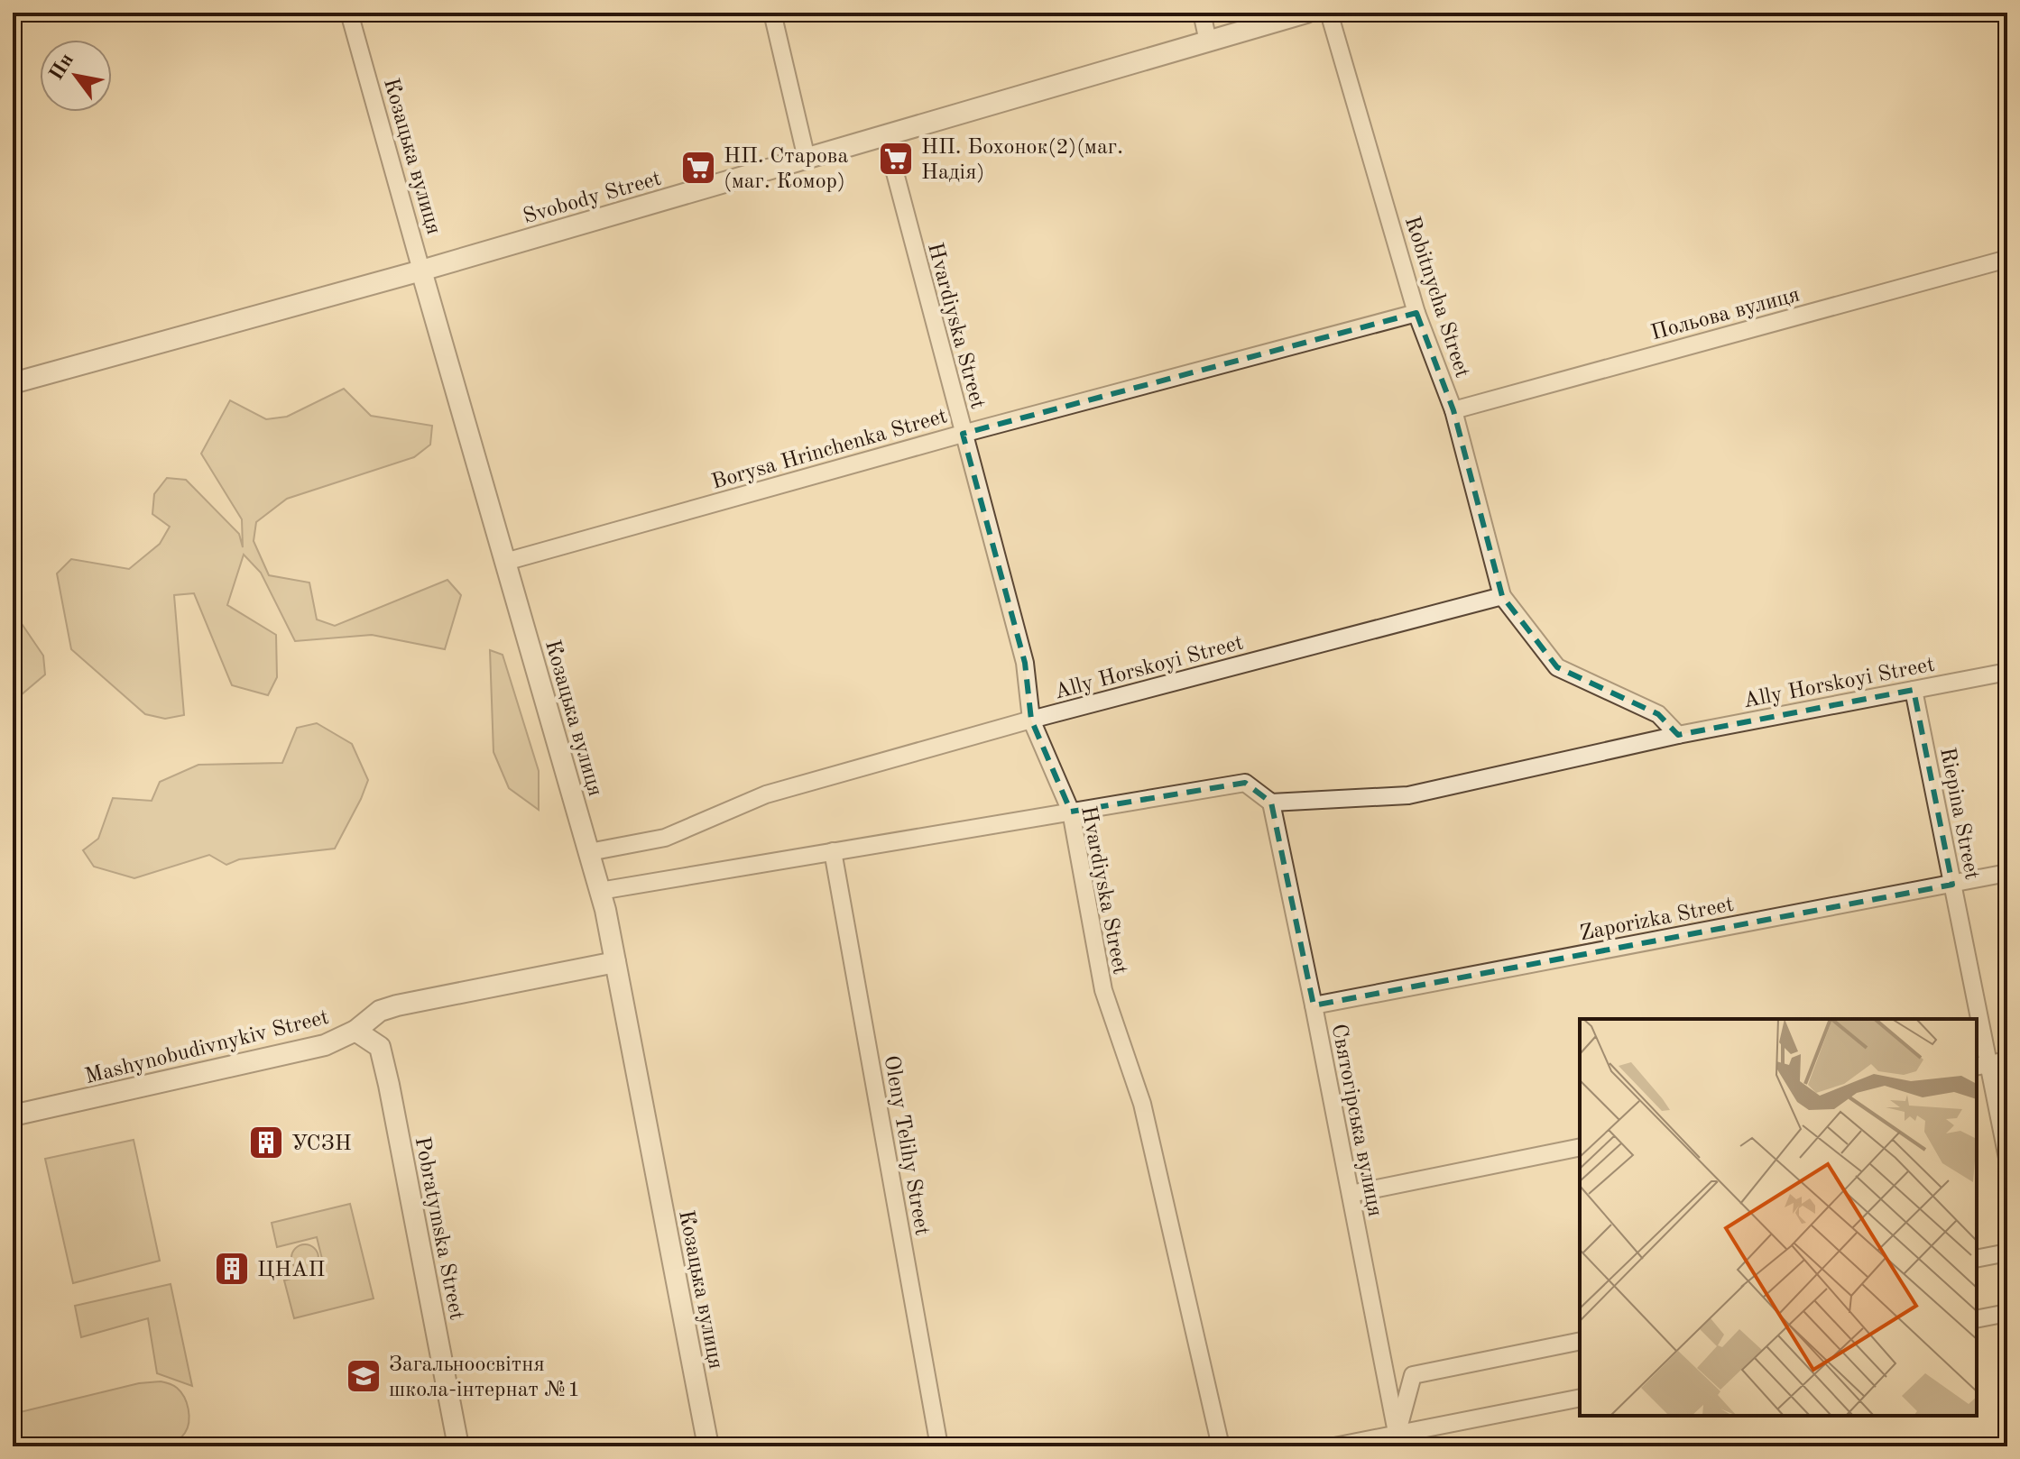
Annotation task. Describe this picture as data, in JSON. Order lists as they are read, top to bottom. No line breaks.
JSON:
{"streets":{"street":["Козацька вулиця","Svobody Street","Robitnycha Street","Польова вулиця","Hvardiyska Street","Borysa Hrinchenka Street","Ally Horskoyi Street","Riepina Street","Zaporizka Street","Mashynobudivnykiv Street","Святогірська вулиця","Oleny Telihy Street","Pobratymska Street"]},"crossings":[["Козацька вулиця","Svobody Street"],["Козацька вулиця","Borysa Hrinchenka Street"],["Козацька вулиця","Ally Horskoyi Street"],["Козацька вулиця","Mashynobudivnykiv Street"],["Svobody Street","Hvardiyska Street"],["Robitnycha Street","Польова вулиця"],["Robitnycha Street","Borysa Hrinchenka Street"],["Robitnycha Street","Ally Horskoyi Street"],["Hvardiyska Street","Borysa Hrinchenka Street"],["Hvardiyska Street","Ally Horskoyi Street"],["Ally Horskoyi Street","Riepina Street"],["Ally Horskoyi Street","Святогірська вулиця"],["Riepina Street","Zaporizka Street"],["Zaporizka Street","Святогірська вулиця"],["Mashynobudivnykiv Street","Pobratymska Street"]],"places":{"supermarket":["НП. Бохонок(2)(маг. Надія)","НП. Старова (маг. Комор)"],"building":["УСЗН","ЦНАП"],"school or university":["Загальноосвітня школа-інтернат №1"]},"north":"top left"}
